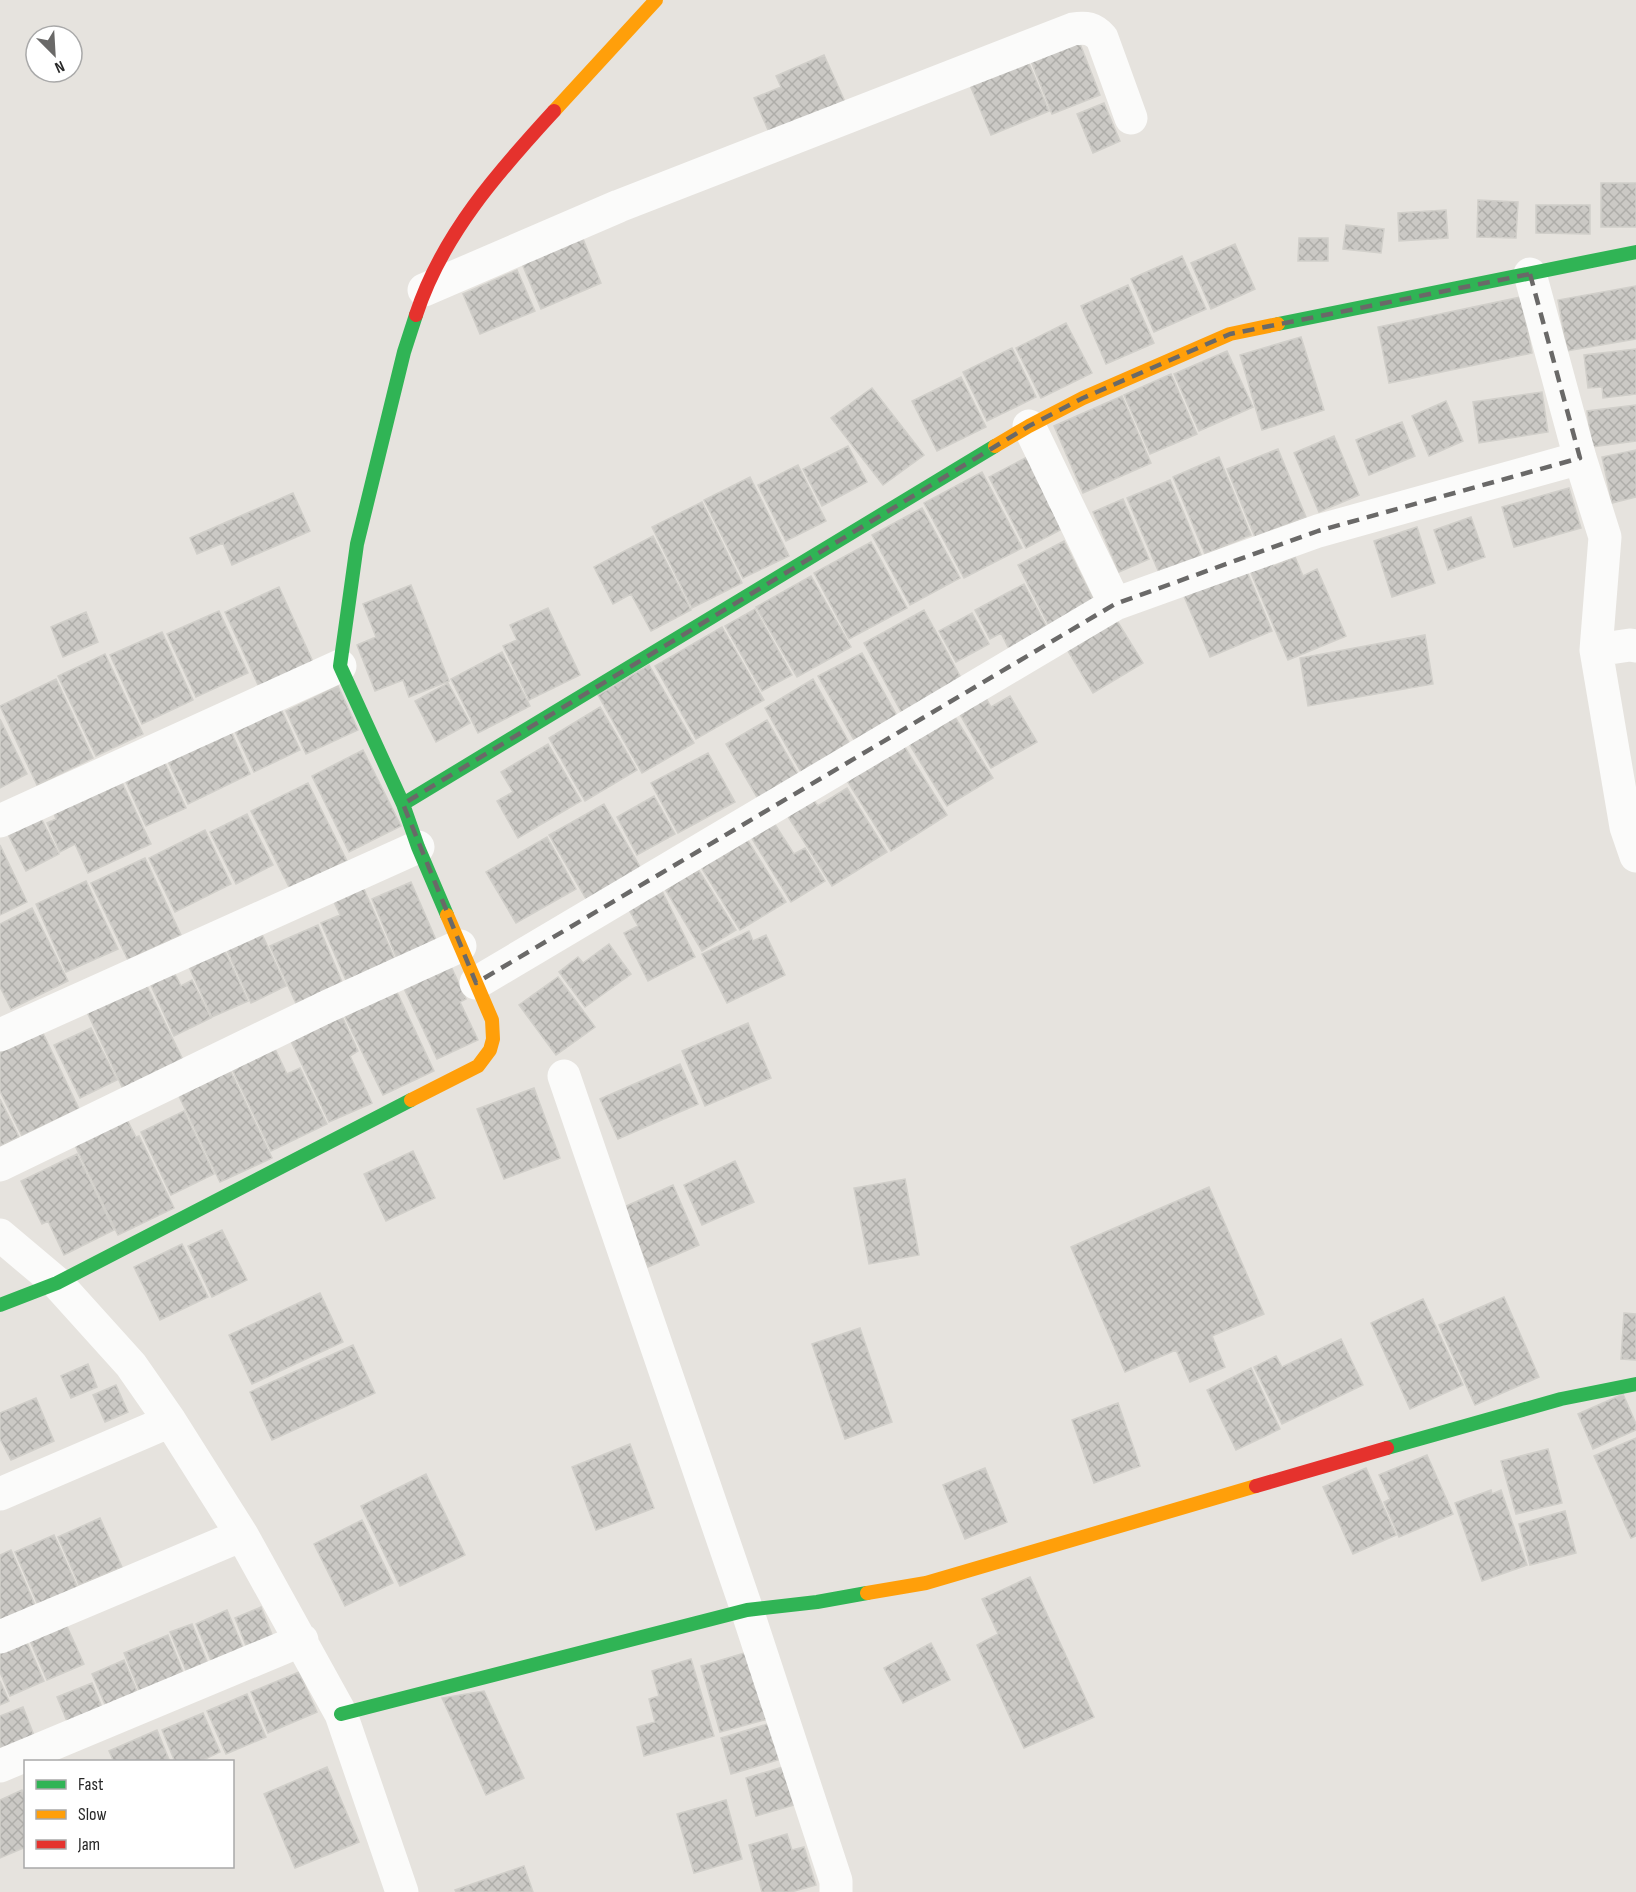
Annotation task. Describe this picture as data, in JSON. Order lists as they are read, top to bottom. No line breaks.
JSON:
{"legend":["Fast","Slow","Jam"],"north":"bottom right"}
